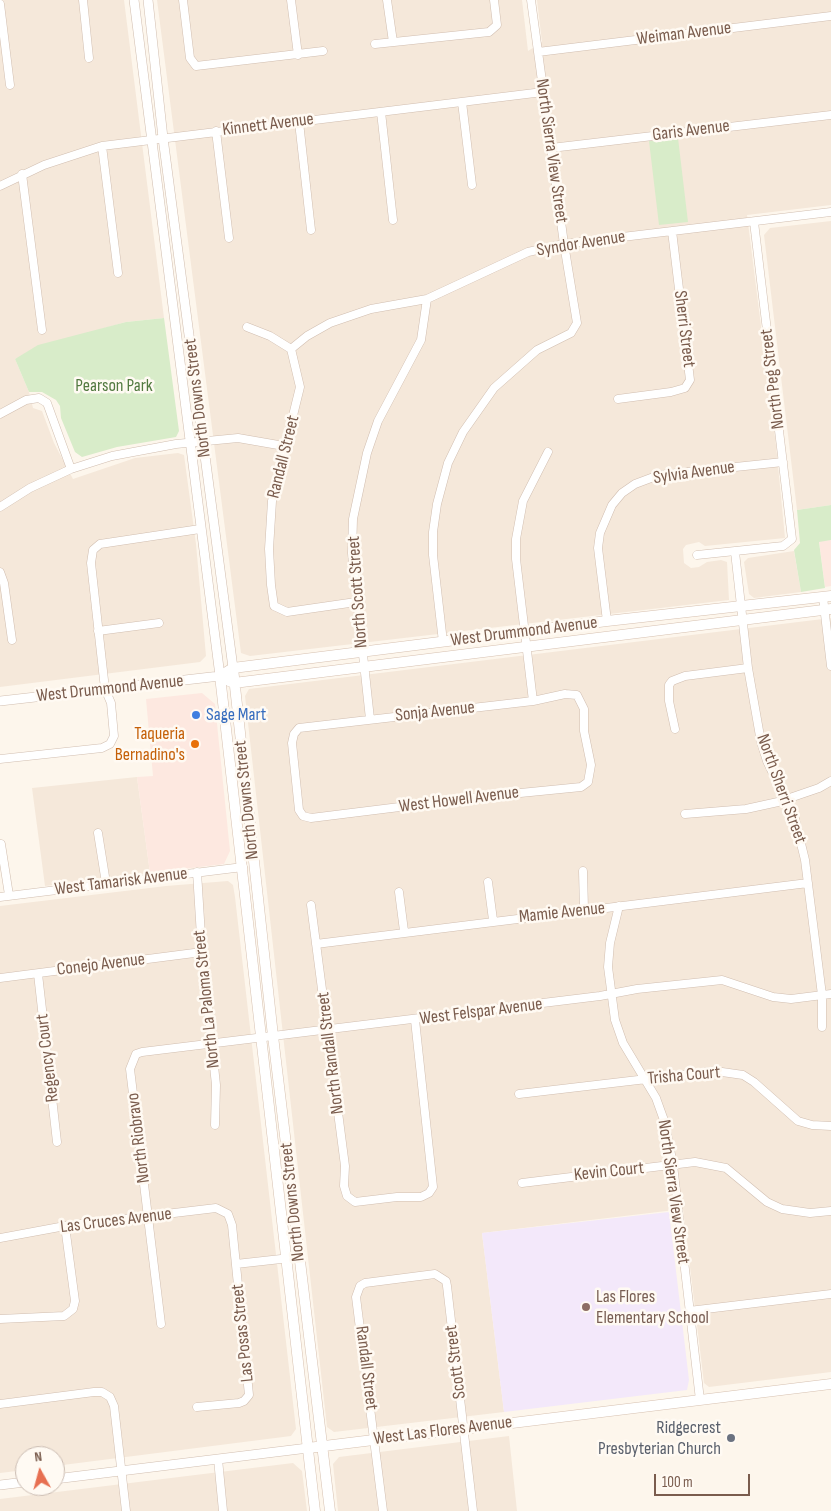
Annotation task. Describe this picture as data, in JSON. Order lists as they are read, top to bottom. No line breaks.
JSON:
{"streets":{"main road":["North Downs Street","West Drummond Avenue","West Las Flores Avenue"],"street":["Weiman Avenue","Kinnett Avenue","Garis Avenue","North Sierra View Street","Syndor Avenue","Sherri Street","North Peg Street","Randall Street","Sylvia Avenue","North Scott Street","Sonja Avenue","North Sherri Street","West Howell Avenue","West Tamarisk Avenue","Mamie Avenue","Conejo Avenue","North La Paloma Street","West Felspar Avenue","North Randall Street","Regency Court","Trisha Court","North Riobravo","Kevin Court","Las Cruces Avenue","Las Posas Street","Scott Street"]},"crossings":[["Weiman Avenue","North Sierra View Street"],["Kinnett Avenue","North Sierra View Street"],["Kinnett Avenue","North Downs Street"],["Garis Avenue","North Sierra View Street"],["North Sierra View Street","Syndor Avenue"],["North Sierra View Street","West Drummond Avenue"],["North Sierra View Street","Mamie Avenue"],["North Sierra View Street","West Felspar Avenue"],["North Sierra View Street","Trisha Court"],["North Sierra View Street","Kevin Court"],["North Sierra View Street","West Las Flores Avenue"],["Syndor Avenue","Sherri Street"],["Syndor Avenue","North Peg Street"],["Syndor Avenue","Randall Street"],["Syndor Avenue","North Scott Street"],["North Peg Street","Sylvia Avenue"],["North Peg Street","North Sherri Street"],["North Downs Street","West Drummond Avenue"],["North Downs Street","West Tamarisk Avenue"],["North Downs Street","West Felspar Avenue"],["North Downs Street","West Las Flores Avenue"],["Randall Street","North Scott Street"],["Randall Street","Scott Street"],["Randall Street","West Las Flores Avenue"],["Sylvia Avenue","West Drummond Avenue"],["North Scott Street","West Drummond Avenue"],["North Scott Street","Sonja Avenue"],["West Drummond Avenue","North Sherri Street"],["Sonja Avenue","West Howell Avenue"],["North Sherri Street","Mamie Avenue"],["North Sherri Street","West Felspar Avenue"],["West Tamarisk Avenue","North La Paloma Street"],["Mamie Avenue","North Randall Street"],["Conejo Avenue","North La Paloma Street"],["Conejo Avenue","Regency Court"],["North La Paloma Street","West Felspar Avenue"],["West Felspar Avenue","North Randall Street"],["West Felspar Avenue","North Riobravo"],["North Riobravo","Las Cruces Avenue"],["Las Cruces Avenue","Las Posas Street"],["Scott Street","West Las Flores Avenue"]],"parks":["Pearson Park"],"places":["Sage Mart","Taqueria Bernadino's","Las Flores Elementary School","Ridgecrest Presbyterian Church"],"scale_bar":"100 m","north":"top"}
